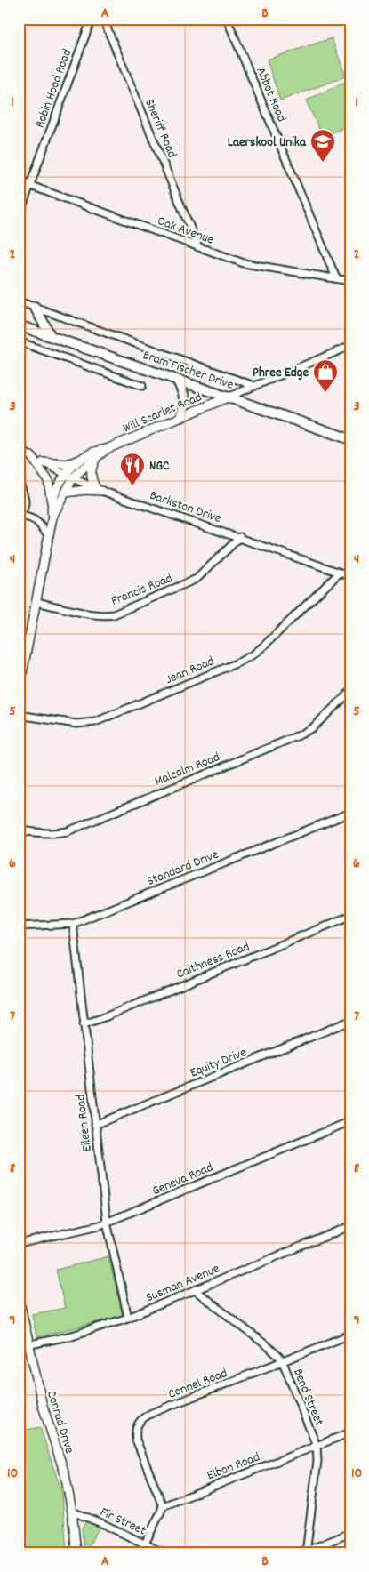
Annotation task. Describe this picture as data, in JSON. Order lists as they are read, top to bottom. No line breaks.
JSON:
{"streets":{"main road":["Bram Fischer Drive"],"street":["Robin Hood Road","Abbot Road","Sheriff Road","Oak Avenue","Will Scarlet Road","Barkston Drive","Francis Road","Jean Road","Malcolm Road","Standard Drive","Caithness Road","Equity Drive","Eileen Road","Geneva Road","Susman Avenue","Connel Road","Bend Street","Conrad Drive","Elbon Road","Fir Street"]},"crossings":[["Robin Hood Road","Oak Avenue"],["Abbot Road","Oak Avenue"],["Sheriff Road","Oak Avenue"],["Bram Fischer Drive","Will Scarlet Road"],["Will Scarlet Road","Barkston Drive"],["Barkston Drive","Francis Road"],["Barkston Drive","Jean Road"],["Standard Drive","Eileen Road"],["Caithness Road","Eileen Road"],["Equity Drive","Eileen Road"],["Eileen Road","Geneva Road"],["Eileen Road","Susman Avenue"],["Susman Avenue","Bend Street"],["Susman Avenue","Conrad Drive"],["Connel Road","Bend Street"],["Connel Road","Elbon Road"],["Bend Street","Elbon Road"],["Conrad Drive","Fir Street"]],"places":{"school or university":["Laerskool Unika"],"shop":["Phree Edge"],"restaurant":["NGC"]},"grid":{"columns":["A","B"],"rows":["1","2","3","4","5","6","7","8","9","10"]}}
